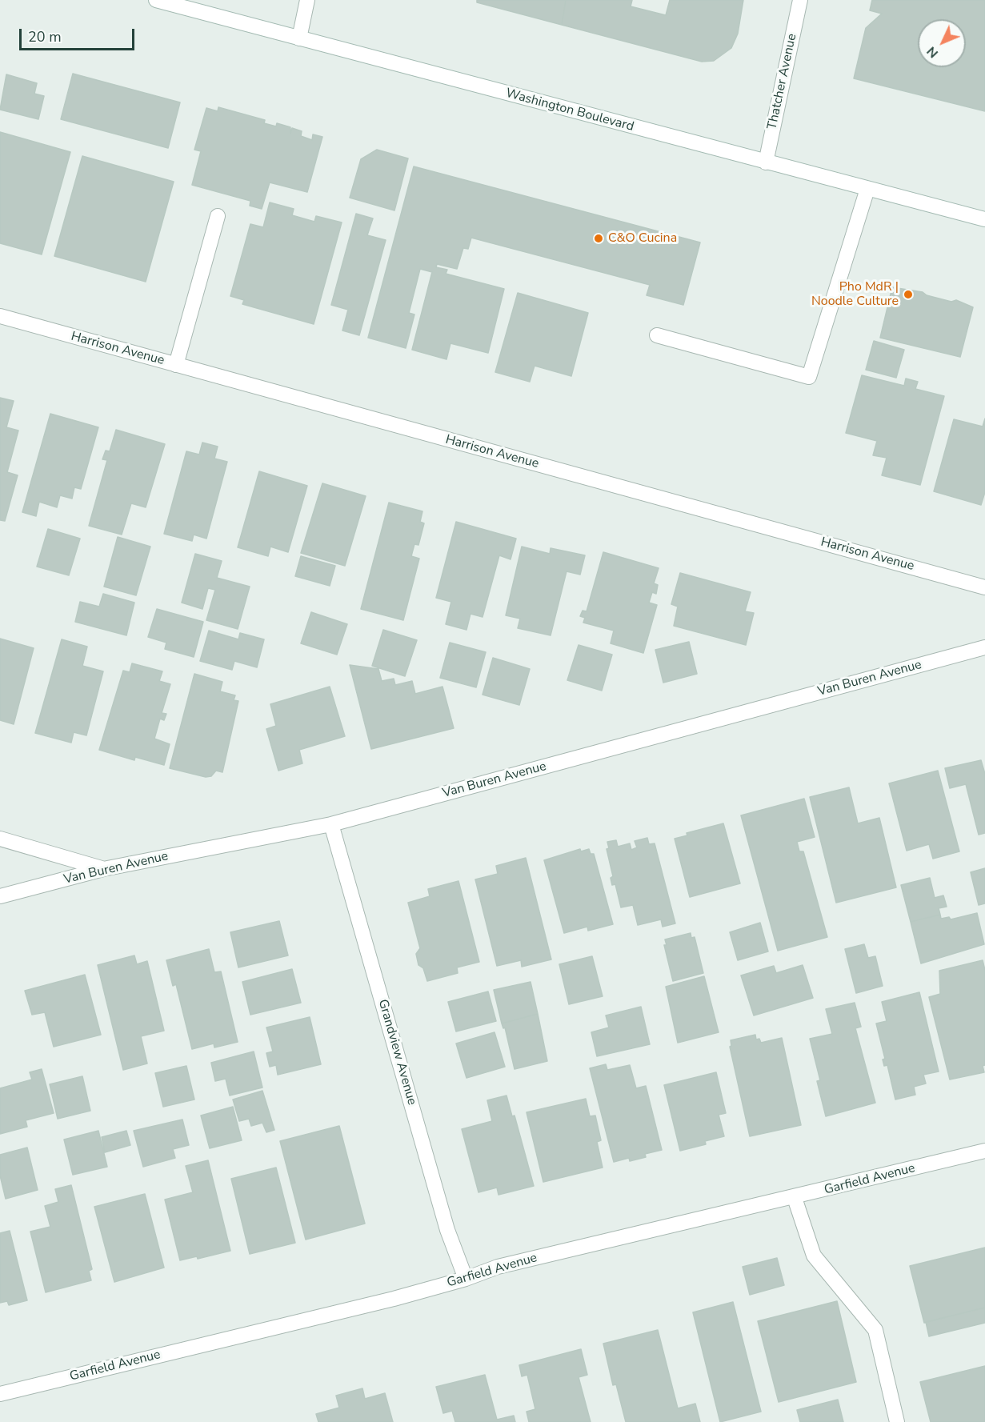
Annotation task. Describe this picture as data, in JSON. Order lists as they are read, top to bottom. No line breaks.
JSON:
{"streets":{"street":["Thatcher Avenue","Washington Boulevard","Harrison Avenue","Van Buren Avenue","Grandview Avenue","Garfield Avenue"]},"crossings":[["Thatcher Avenue","Washington Boulevard"],["Van Buren Avenue","Grandview Avenue"],["Grandview Avenue","Garfield Avenue"]],"places":["C&O Cucina","Pho MdR | Noodle Culture"],"scale_bar":"20 m","north":"bottom left"}
